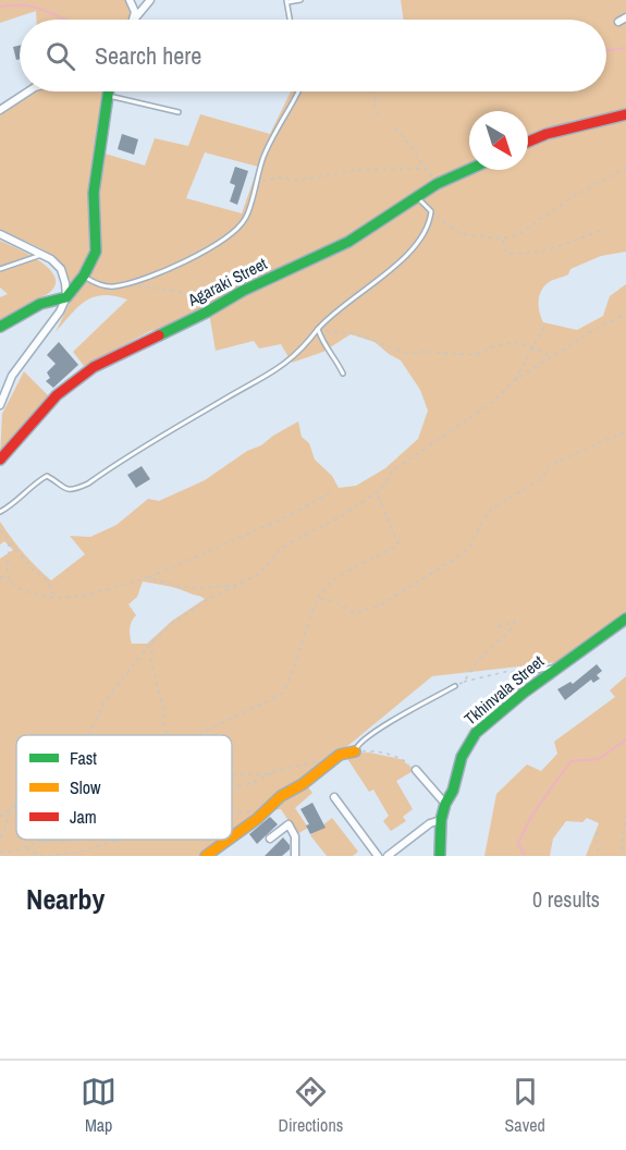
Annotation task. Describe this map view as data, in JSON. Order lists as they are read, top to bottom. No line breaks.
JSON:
{"streets":{"street":["Agaraki Street","Tkhinvala Street"]},"legend":["Fast","Slow","Jam"],"north":"bottom right","page":{"search":"Search here","heading":["Nearby","0 results"],"nav":["Map","Directions","Saved"]}}
